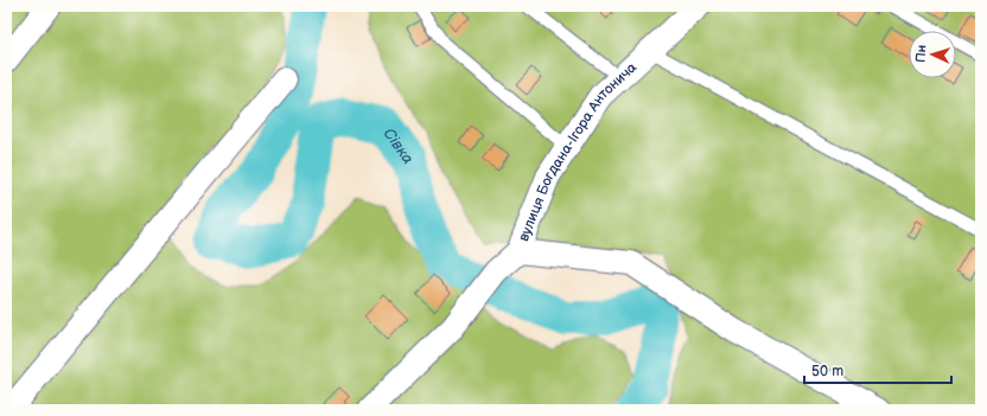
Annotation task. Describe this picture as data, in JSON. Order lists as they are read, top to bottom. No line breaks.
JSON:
{"streets":{"street":["вулиця Богдана-Ігора Антонича"]},"water":["Сівка"],"scale_bar":"50 m","north":"left"}
